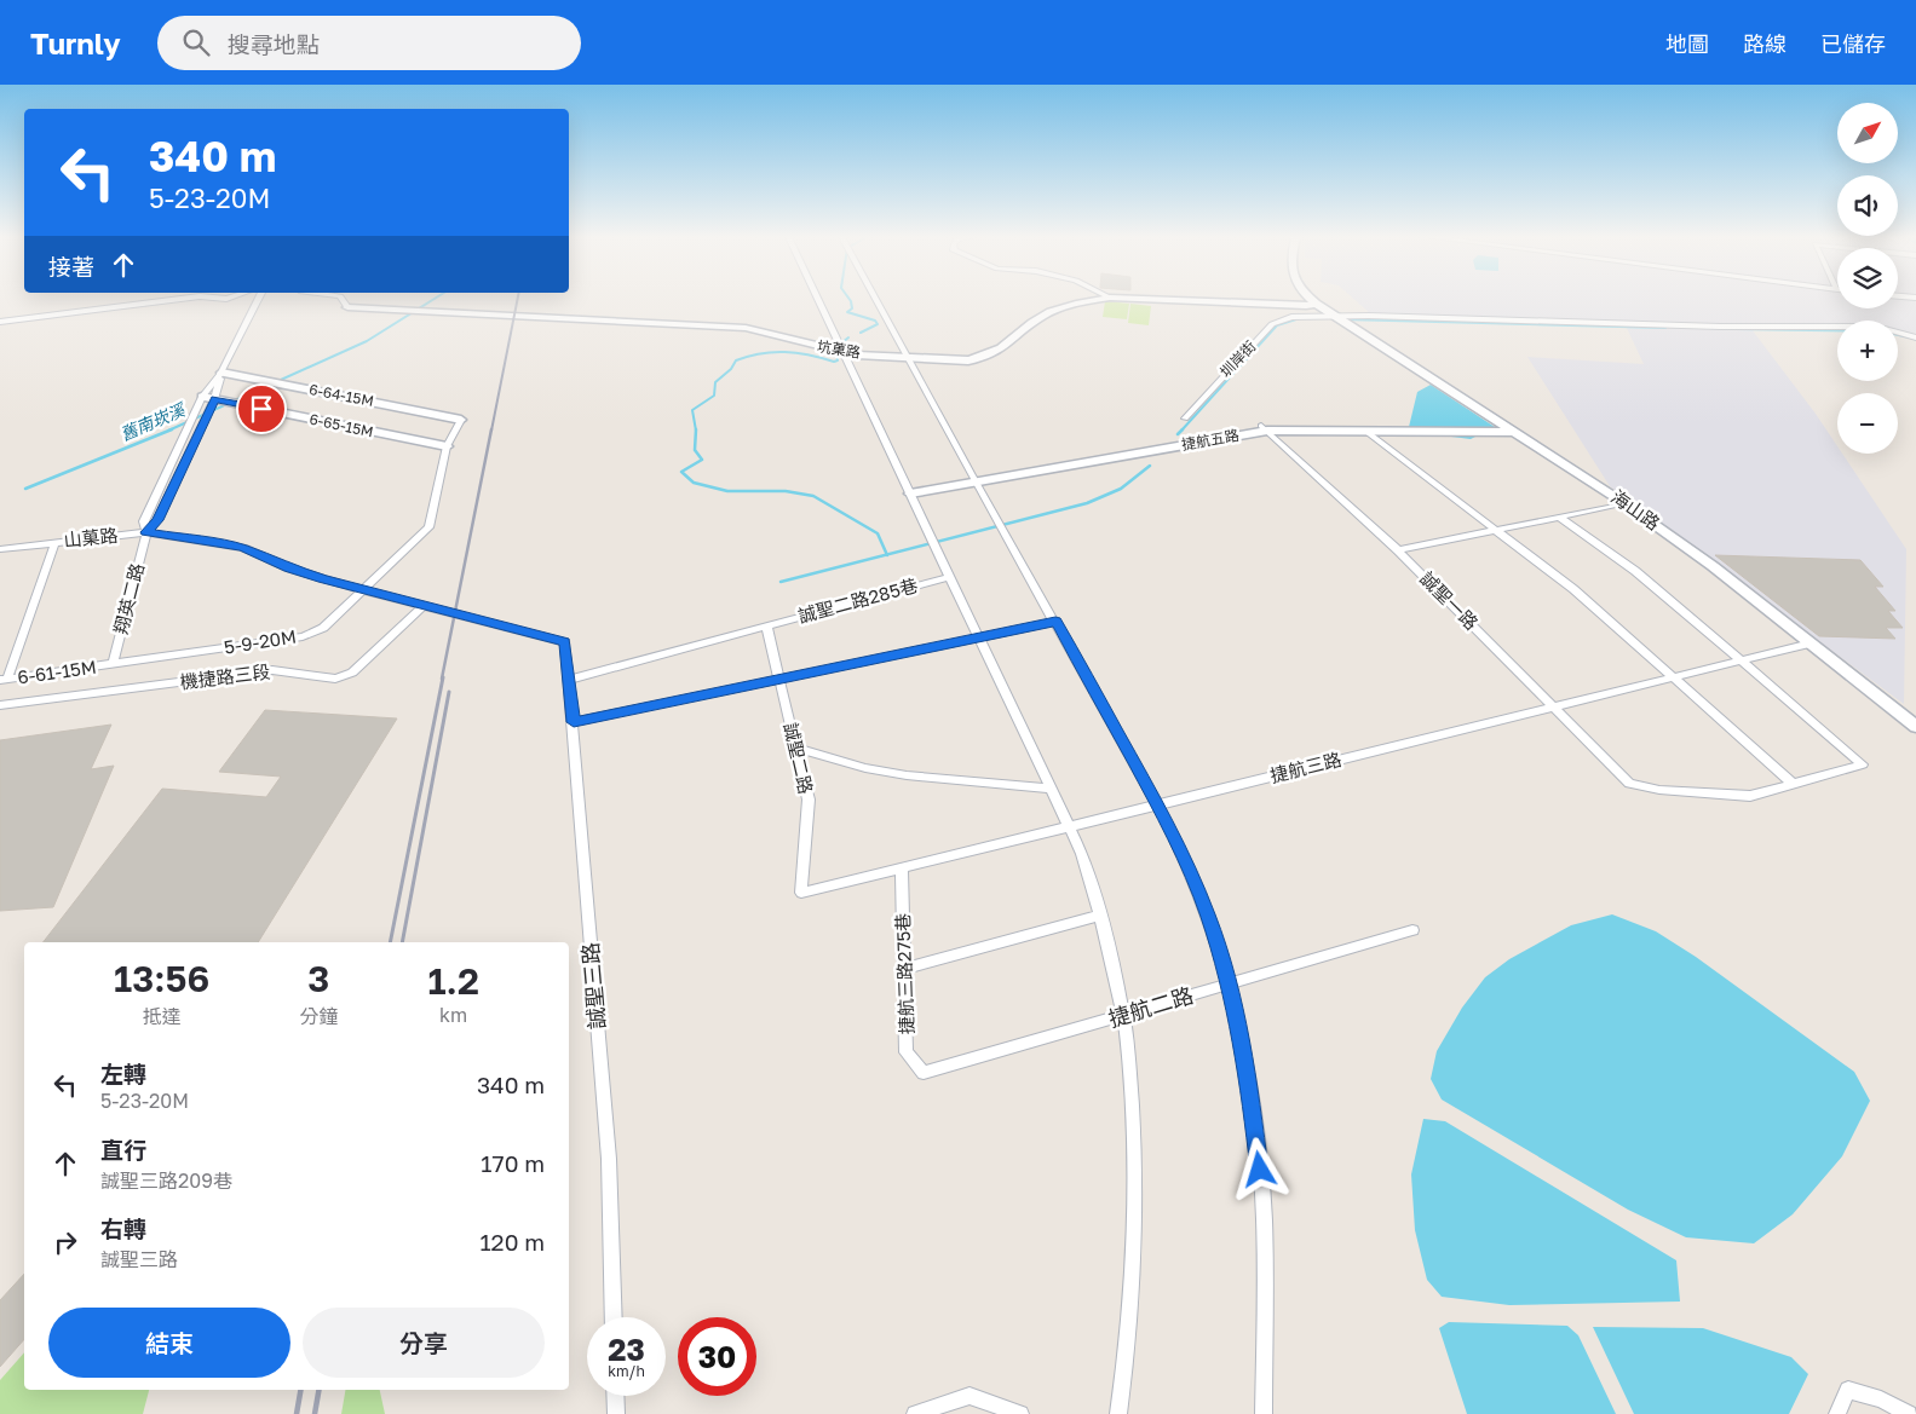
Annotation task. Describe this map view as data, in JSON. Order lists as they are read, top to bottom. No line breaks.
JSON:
{"streets":{"street":["坑菓路","圳岸街","6-64-15M","6-65-15M","捷航五路","海山路","山菓路","翔英二路","誠聖二路285巷","誠聖一路","5-9-20M","6-61-15M","機捷路三段","誠聖二路","捷航三路","捷航三路275巷","誠聖三路","捷航二路"]},"crossings":[["坑菓路","海山路"],["圳岸街","海山路"],["6-64-15M","翔英二路"],["6-64-15M","5-9-20M"],["6-65-15M","翔英二路"],["6-65-15M","5-9-20M"],["捷航五路","海山路"],["捷航五路","誠聖一路"],["海山路","捷航三路"],["山菓路","翔英二路"],["山菓路","5-9-20M"],["山菓路","機捷路三段"],["山菓路","誠聖三路"],["翔英二路","5-9-20M"],["翔英二路","6-61-15M"],["誠聖二路285巷","誠聖二路"],["誠聖二路285巷","誠聖三路"],["誠聖一路","捷航三路"],["5-9-20M","6-61-15M"],["誠聖二路","捷航三路"],["捷航三路","捷航三路275巷"],["捷航三路275巷","捷航二路"]],"water":["舊南崁溪"],"north":"top right","page":{"header":"Turnly","search":"搜尋地點","nav":["地圖","路線","已儲存"],"map_buttons":["+","−"],"turn":["340 m","5-23-20M"],"then":"接著","eta":["13:56","抵達","3","分鐘","1.2","km"],"list":[{"name":"左轉","note":"5-23-20M","value":"340 m"},{"name":"直行","note":"誠聖三路209巷","value":"170 m"},{"name":"右轉","note":"誠聖三路","value":"120 m"}],"buttons":["結束","分享"],"speed":"23 km/h","limit":"30"}}
